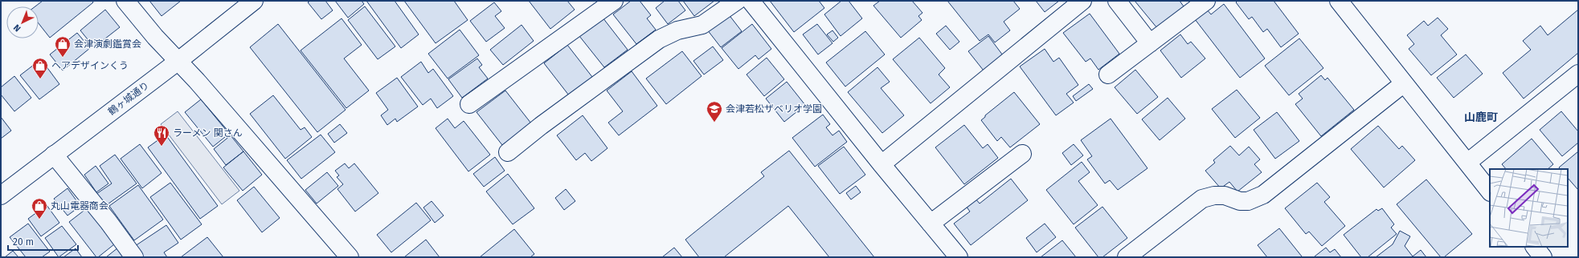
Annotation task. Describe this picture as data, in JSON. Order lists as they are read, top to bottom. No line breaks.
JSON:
{"streets":{"main road":["鶴ヶ城通り"]},"districts":["山鹿町"],"places":{"shop":["会津演劇鑑賞会","ヘアデザインくう","丸山電器商会"],"school or university":["会津若松ザベリオ学園"],"restaurant":["ラーメン 関さん"]},"scale_bar":"20 m","north":"bottom left"}
